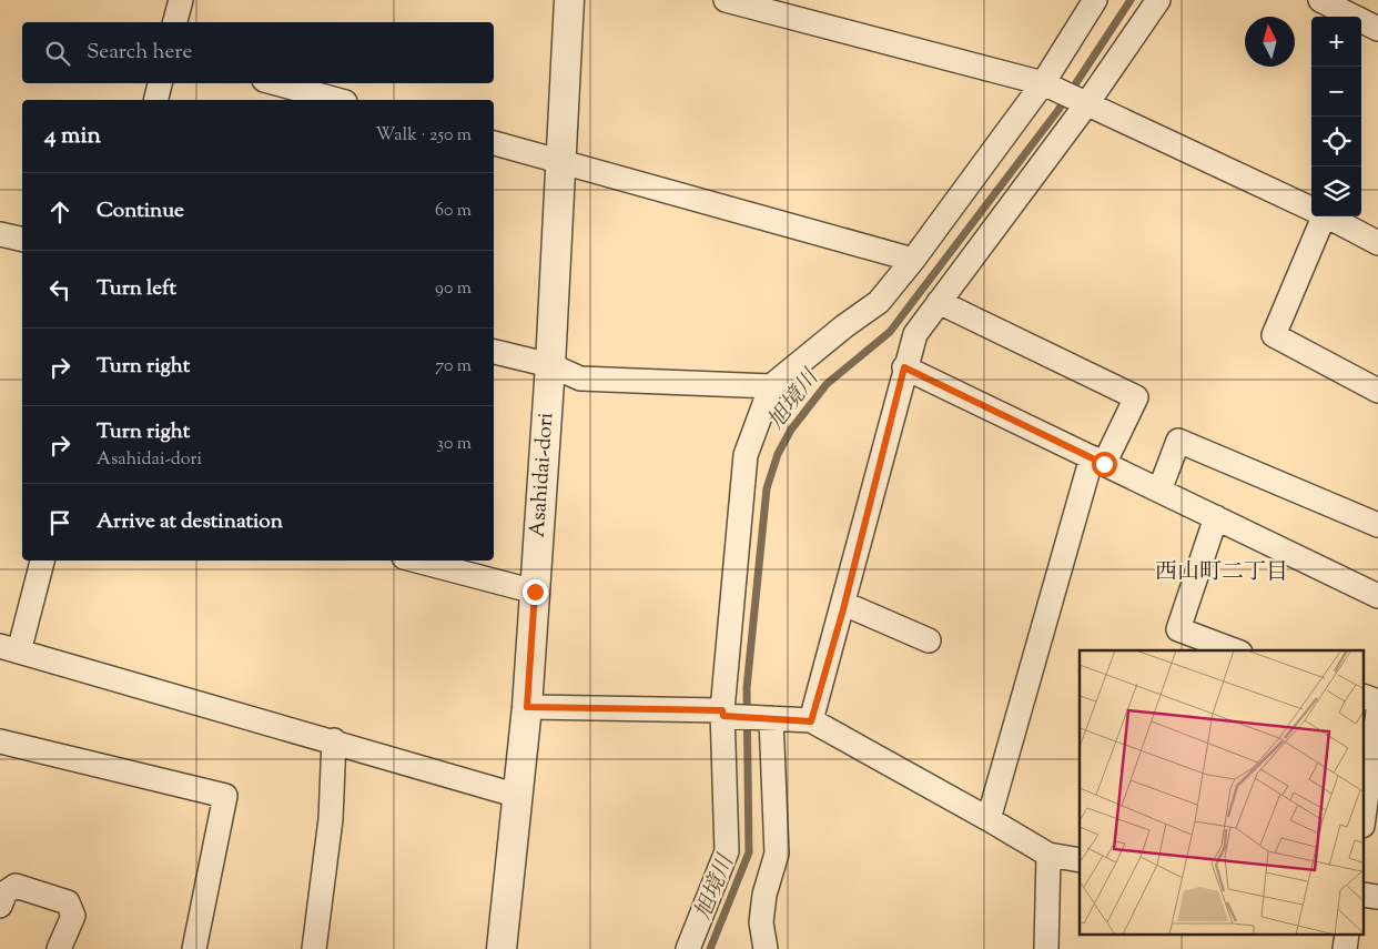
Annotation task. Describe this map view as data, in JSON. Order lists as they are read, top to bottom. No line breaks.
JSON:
{"streets":{"street":["Asahidai-dori"]},"districts":["西山町二丁目"],"water":["旭境川"],"north":"top","page":{"map_buttons":["+","−"],"search":"Search here","heading":["4 min","Walk · 250 m"],"list":[["Continue","60 m"],["Turn left","90 m"],["Turn right","70 m"],["Turn right","Asahidai-dori","30 m"],"Arrive at destination"]}}
